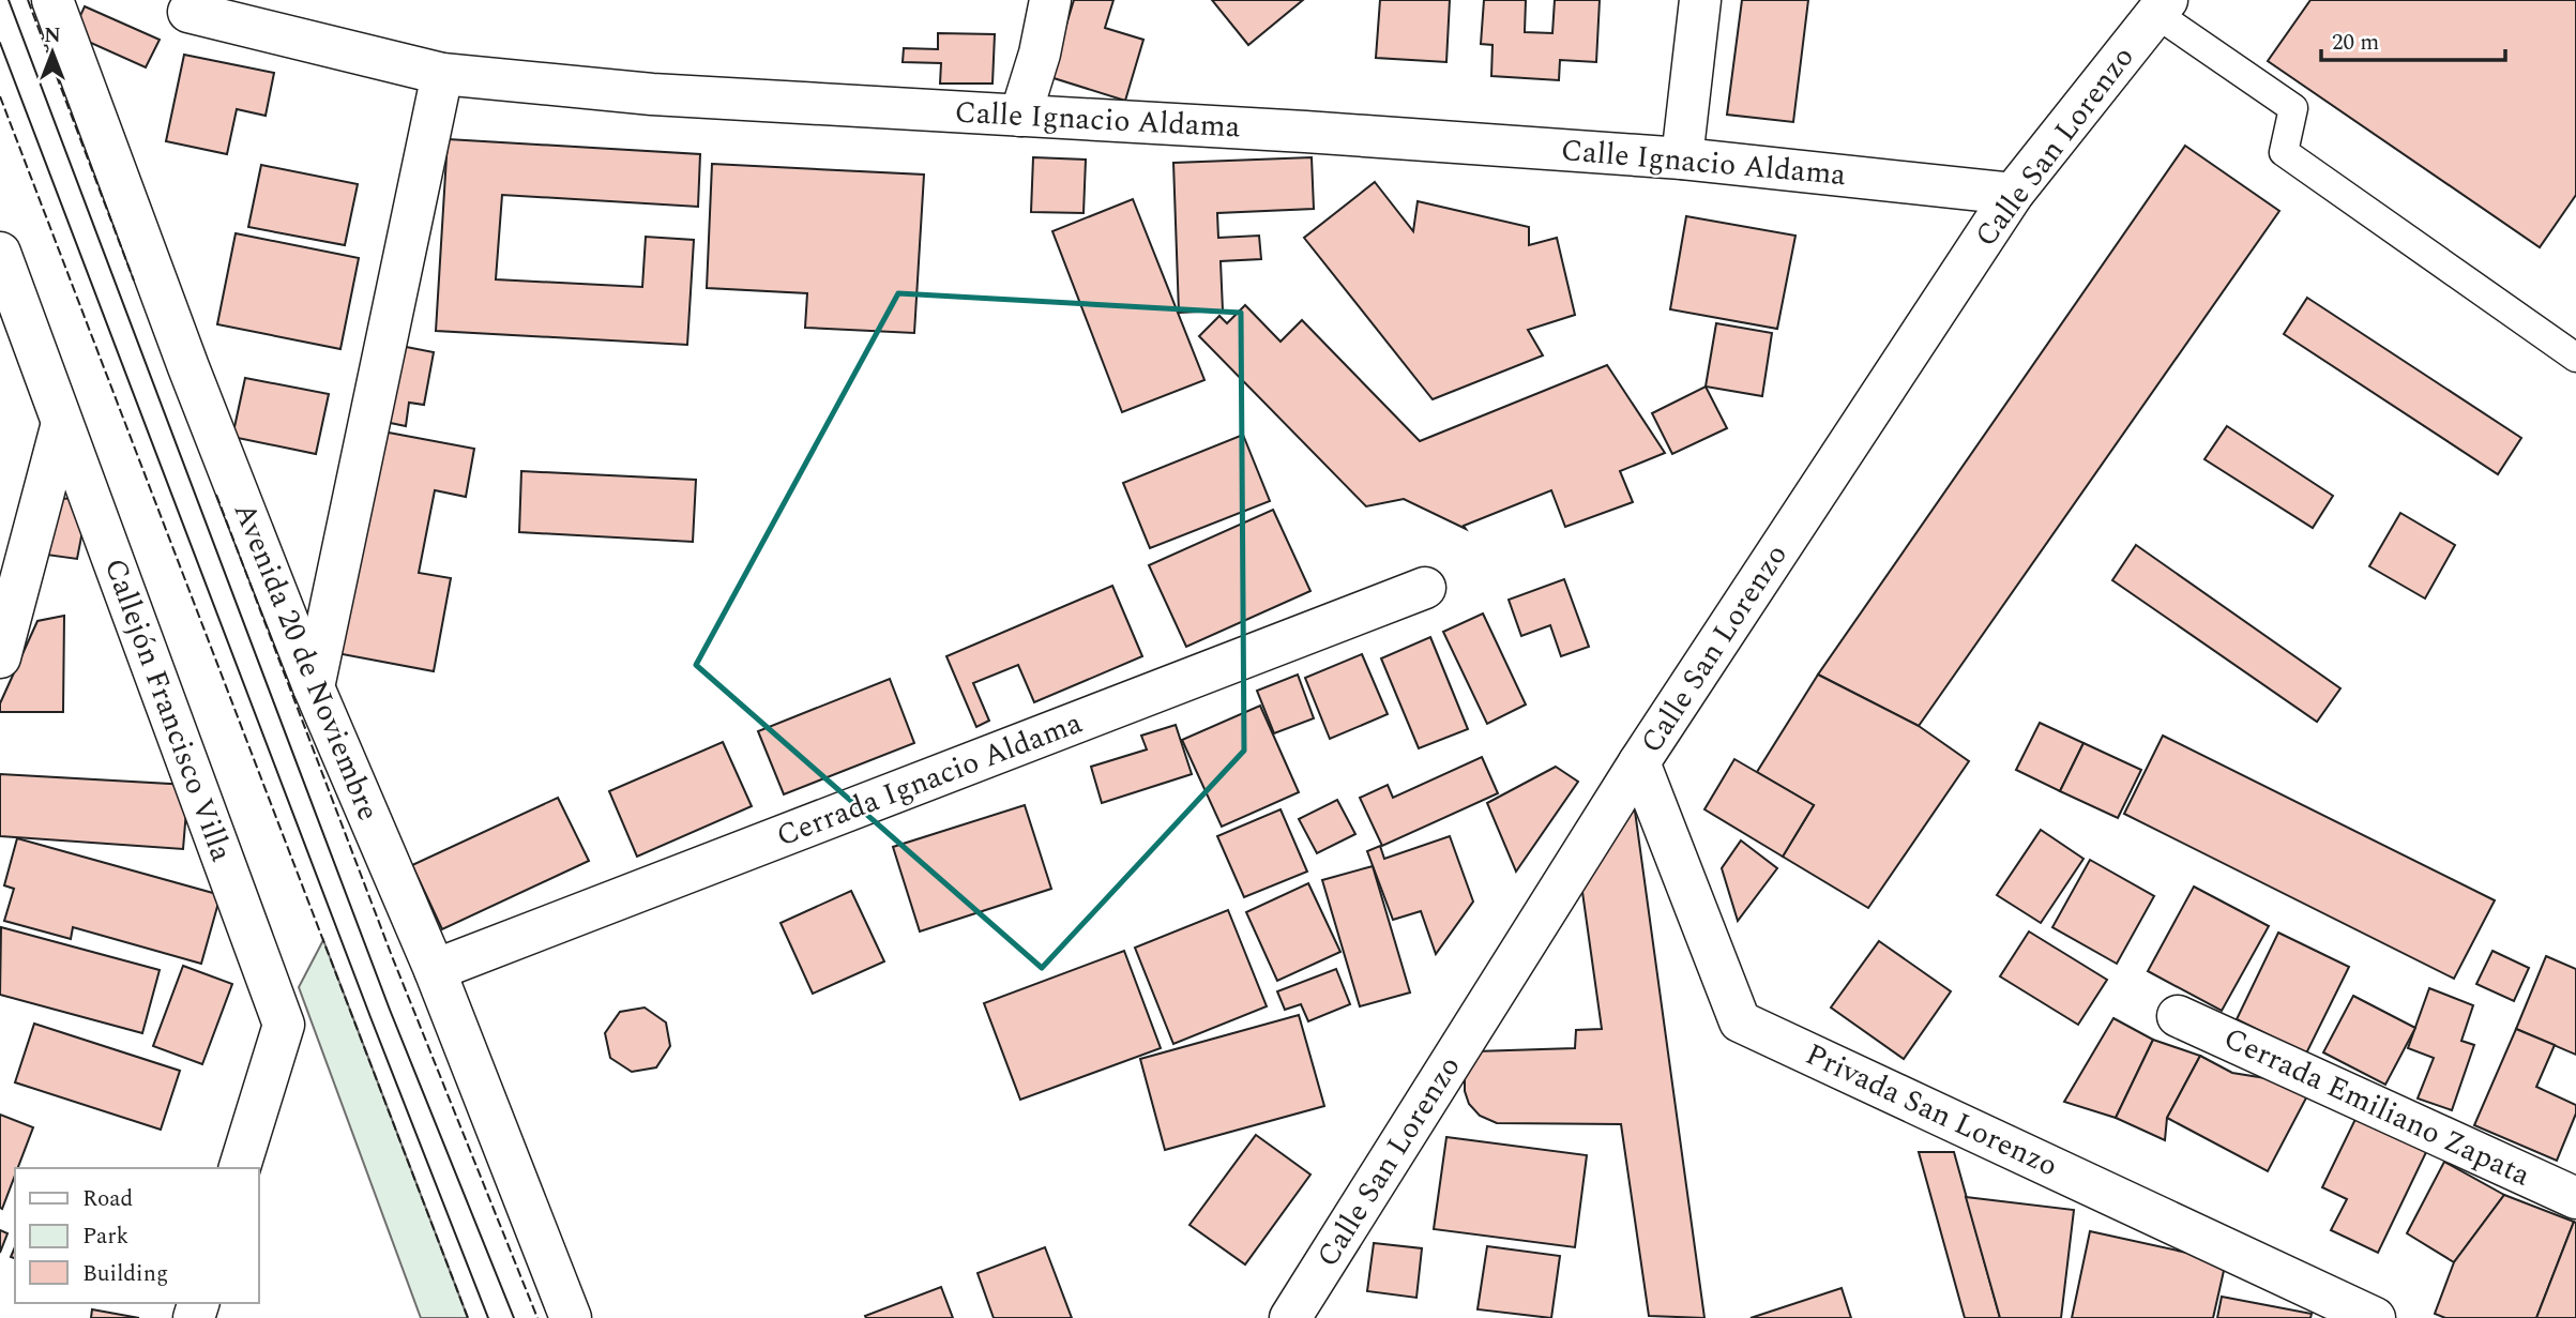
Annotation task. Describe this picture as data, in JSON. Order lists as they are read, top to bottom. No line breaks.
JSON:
{"streets":{"street":["Calle Ignacio Aldama","Calle San Lorenzo","Avenida 20 de Noviembre","Callejón Francisco Villa","Cerrada Ignacio Aldama","Cerrada Emiliano Zapata","Privada San Lorenzo"]},"crossings":[["Calle Ignacio Aldama","Calle San Lorenzo"],["Calle San Lorenzo","Privada San Lorenzo"],["Avenida 20 de Noviembre","Cerrada Ignacio Aldama"]],"legend":["Road","Park","Building"],"scale_bar":"20 m","north":"top"}
